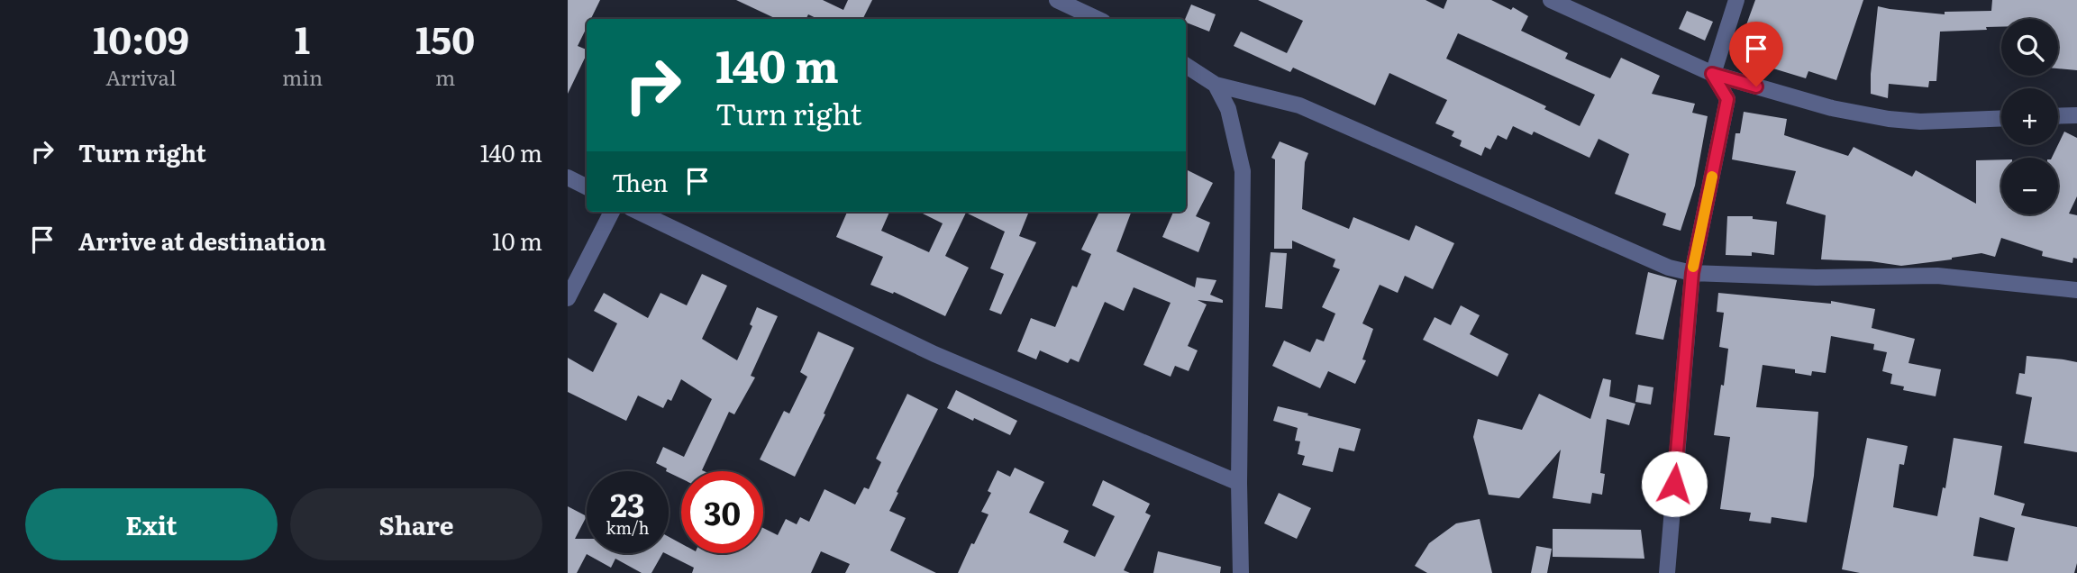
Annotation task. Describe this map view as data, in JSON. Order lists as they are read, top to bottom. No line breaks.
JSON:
{"page":{"eta":["10:09","Arrival","1","min","150","m"],"map_buttons":["+","−"],"turn":["140 m","Turn right"],"list":[{"name":"Turn right","value":"140 m"},{"name":"Arrive at destination","value":"10 m"}],"then":"Then","speed":"23 km/h","limit":"30","buttons":["Exit","Share"]}}
